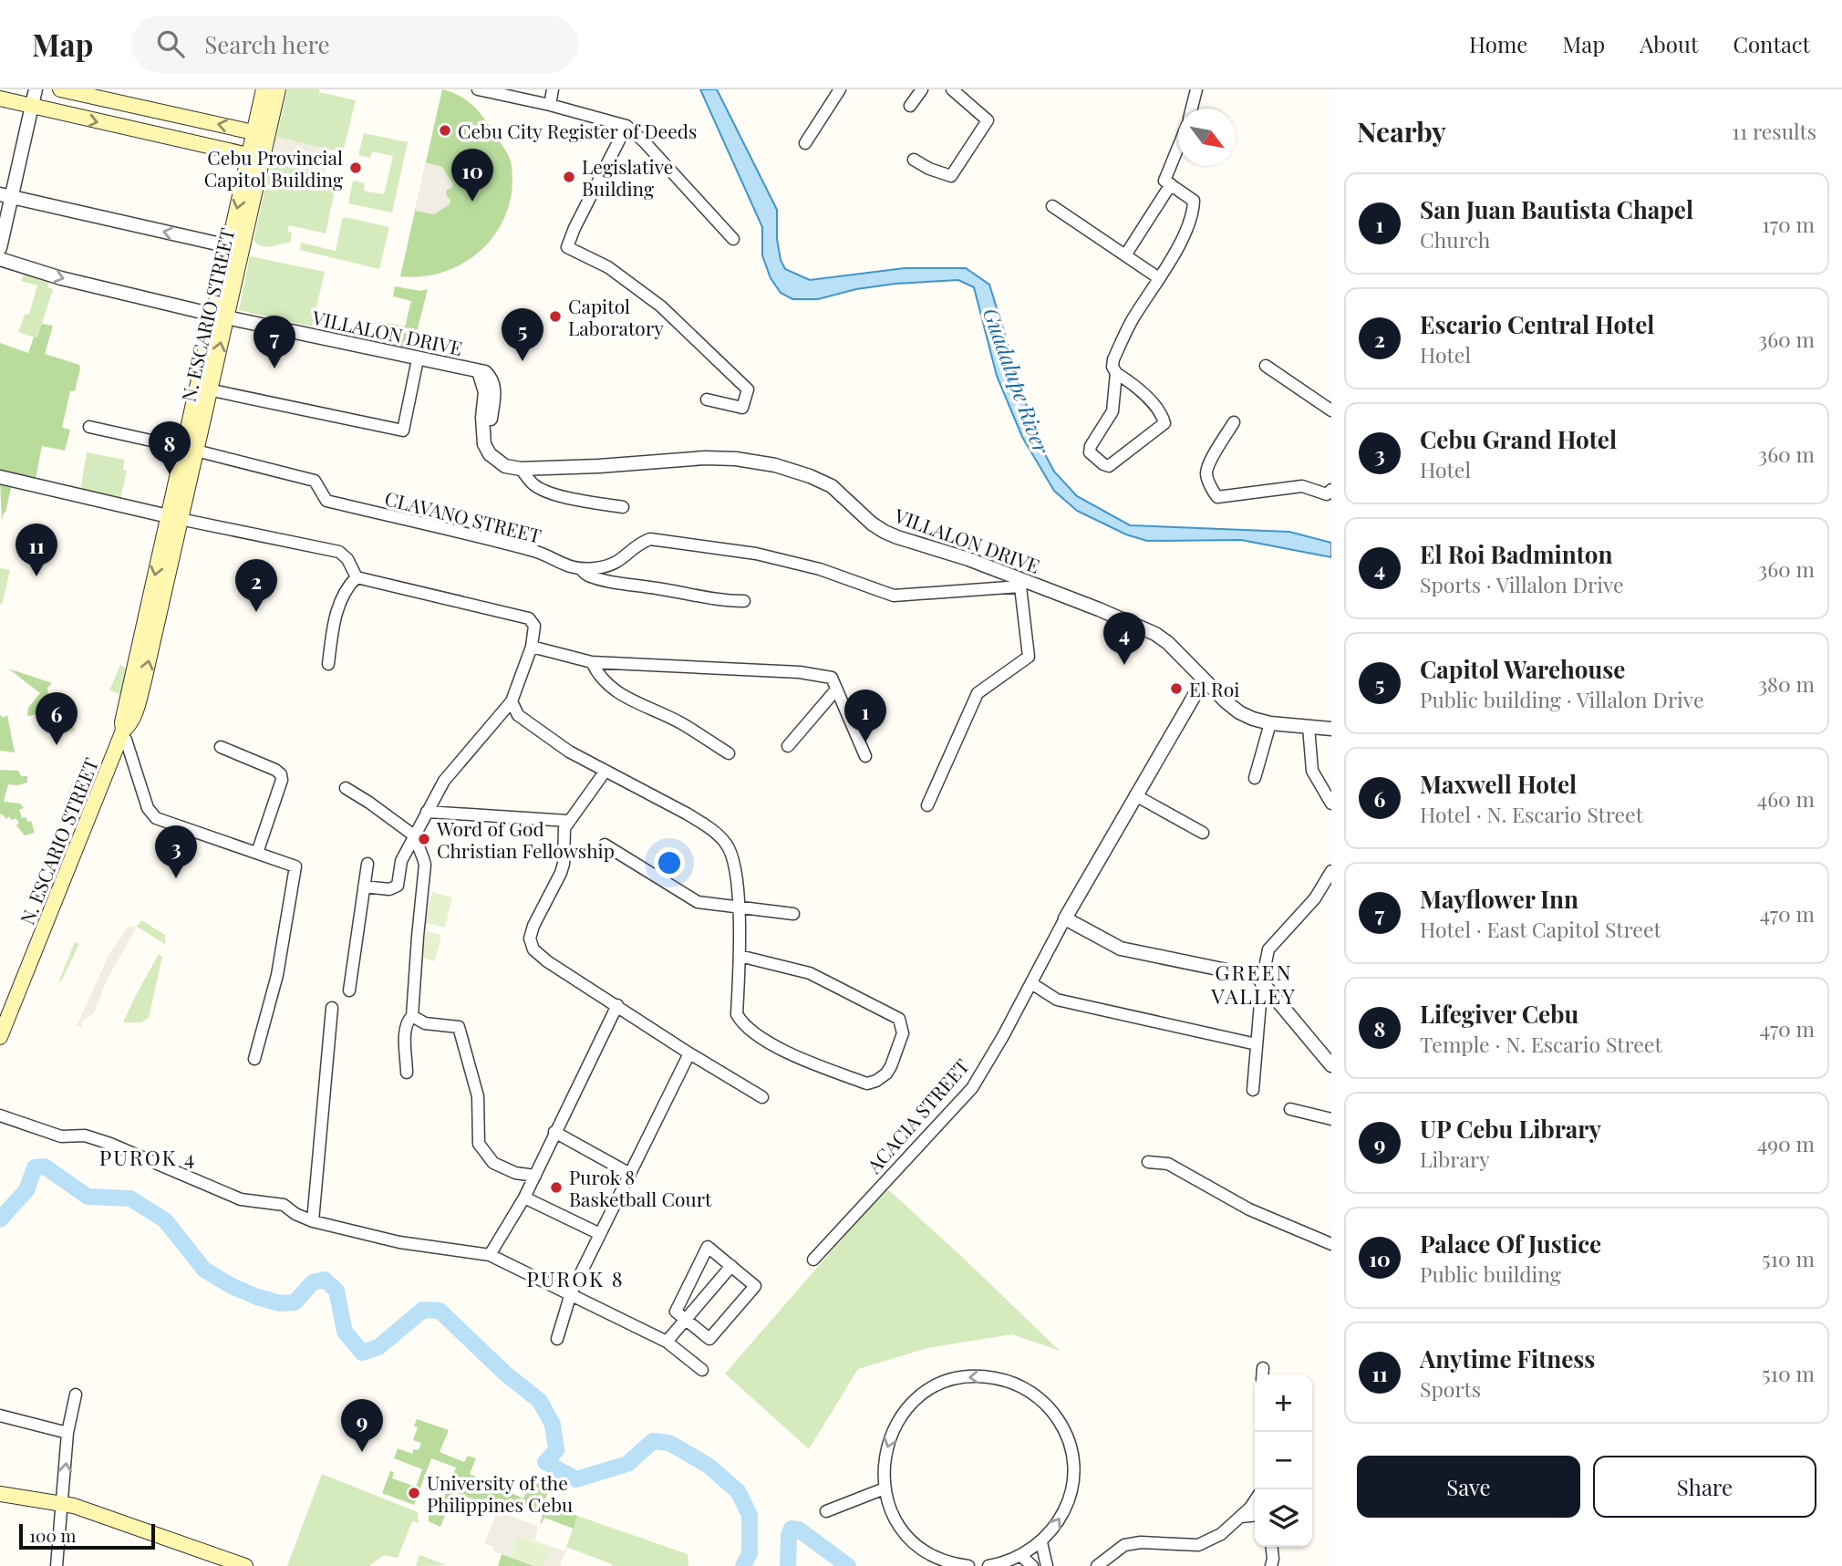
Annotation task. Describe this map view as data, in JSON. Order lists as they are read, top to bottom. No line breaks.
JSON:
{"streets":{"main road":["N. ESCARIO STREET"],"street":["VILLALON DRIVE","CLAVANO STREET","ACACIA STREET"]},"crossings":[["N. ESCARIO STREET","VILLALON DRIVE"],["N. ESCARIO STREET","CLAVANO STREET"],["VILLALON DRIVE","CLAVANO STREET"],["VILLALON DRIVE","ACACIA STREET"]],"districts":["GREEN VALLEY","PUROK 4","PUROK 8"],"water":["Guadalupe River"],"places":["Cebu City Register of Deeds","Cebu Provincial Capitol Building","Legislative Building","Capitol Laboratory","El Roi","Word of God Christian Fellowship","Purok 8 Basketball Court","University of the Philippines Cebu"],"scale_bar":"100 m","north":"bottom right","page":{"header":"Map","search":"Search here","nav":["Home","Map","About","Contact"],"heading":["Nearby","11 results"],"pins":["10","5","7","8","11","2","4","1","6","3","9"],"list":[{"mark":"1","name":"San Juan Bautista Chapel","note":"Church","value":"170 m"},{"mark":"2","name":"Escario Central Hotel","note":"Hotel","value":"360 m"},{"mark":"3","name":"Cebu Grand Hotel","note":"Hotel","value":"360 m"},{"mark":"4","name":"El Roi Badminton","note":"Sports · Villalon Drive","value":"360 m"},{"mark":"5","name":"Capitol Warehouse","note":"Public building · Villalon Drive","value":"380 m"},{"mark":"6","name":"Maxwell Hotel","note":"Hotel · N. Escario Street","value":"460 m"},{"mark":"7","name":"Mayflower Inn","note":"Hotel · East Capitol Street","value":"470 m"},{"mark":"8","name":"Lifegiver Cebu","note":"Temple · N. Escario Street","value":"470 m"},{"mark":"9","name":"UP Cebu Library","note":"Library","value":"490 m"},{"mark":"10","name":"Palace Of Justice","note":"Public building","value":"510 m"},{"mark":"11","name":"Anytime Fitness","note":"Sports","value":"510 m"}],"map_buttons":["+","−"],"buttons":["Save","Share"],"scale":"100 m"}}
